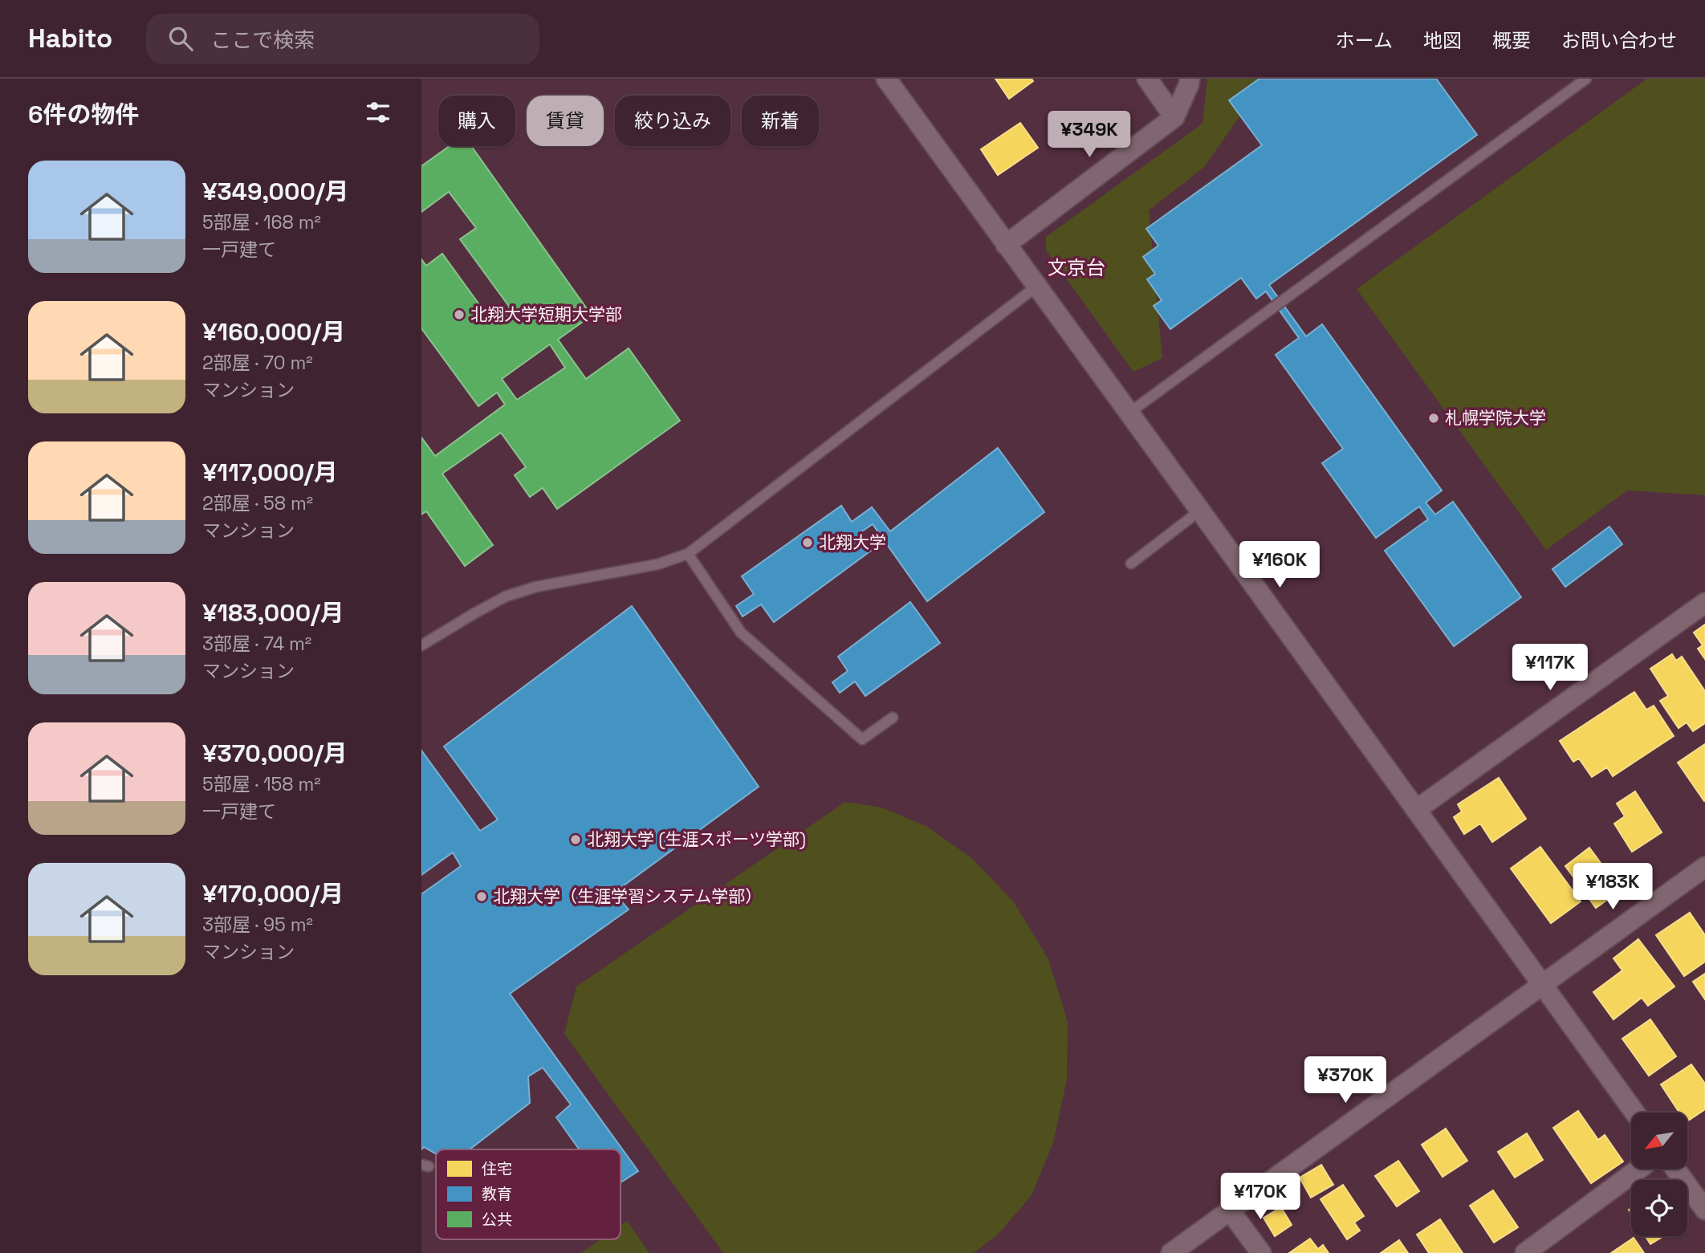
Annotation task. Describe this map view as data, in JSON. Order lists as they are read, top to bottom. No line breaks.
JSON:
{"districts":["文京台"],"places":["北翔大学短期大学部","札幌学院大学","北翔大学","北翔大学 (生涯スポーツ学部)","北翔大学（生涯学習システム学部）"],"legend":["住宅","教育","公共"],"north":"bottom left","page":{"header":"Habito","search":"ここで検索","nav":["ホーム","地図","概要","お問い合わせ"],"heading":"6件の物件","chip":["購入","賃貸","絞り込み","新着"],"price":["¥349K","¥160K","¥117K","¥183K","¥370K","¥170K"],"list":[{"name":"¥349,000/月","note":"5部屋 · 168 m² · 一戸建て"},{"name":"¥160,000/月","note":"2部屋 · 70 m² · マンション"},{"name":"¥117,000/月","note":"2部屋 · 58 m² · マンション"},{"name":"¥183,000/月","note":"3部屋 · 74 m² · マンション"},{"name":"¥370,000/月","note":"5部屋 · 158 m² · 一戸建て"},{"name":"¥170,000/月","note":"3部屋 · 95 m² · マンション"}]}}
